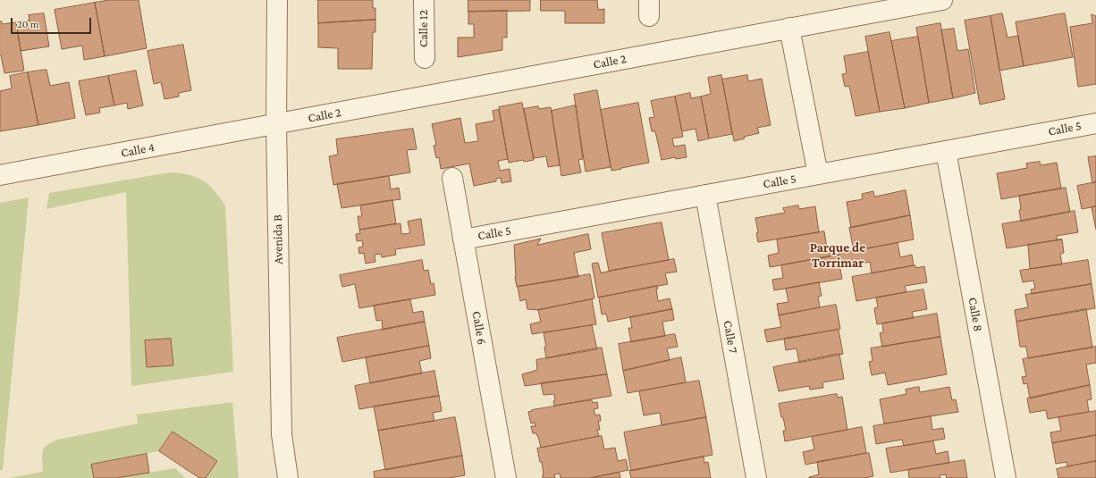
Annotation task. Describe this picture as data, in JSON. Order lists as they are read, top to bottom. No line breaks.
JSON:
{"streets":{"street":["Calle 12","Calle 2","Calle 5","Calle 4","Avenida B","Calle 8","Calle 6","Calle 7"]},"crossings":[["Calle 2","Calle 4"],["Calle 2","Avenida B"],["Calle 5","Calle 8"],["Calle 5","Calle 6"],["Calle 5","Calle 7"],["Calle 4","Avenida B"]],"districts":["Parque de Torrimar"],"scale_bar":"20 m"}
